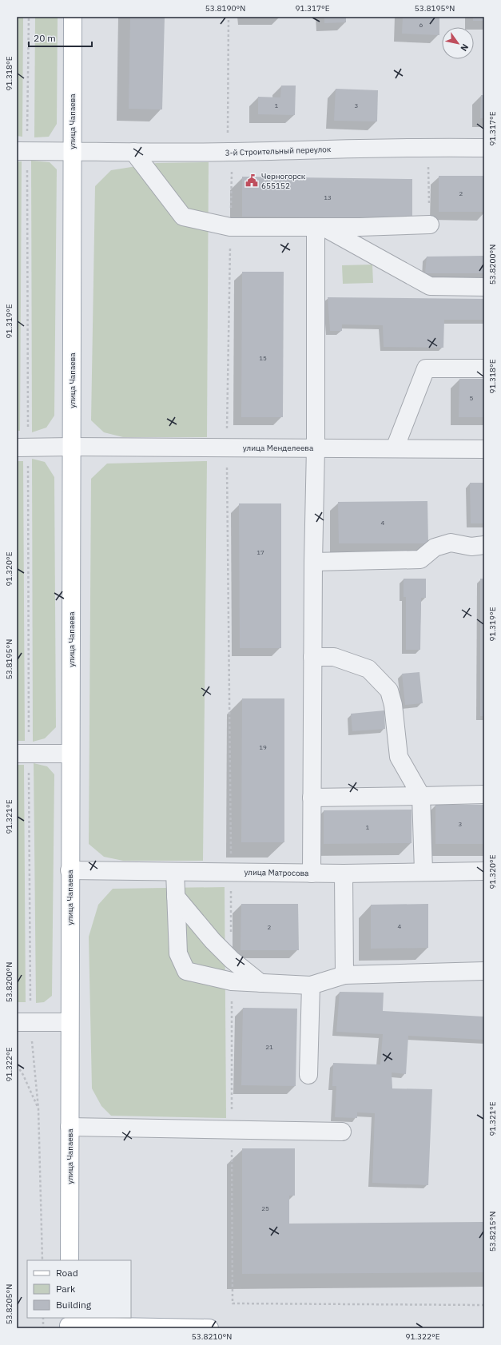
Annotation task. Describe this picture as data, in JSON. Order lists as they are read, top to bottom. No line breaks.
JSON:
{"streets":{"main road":["улица Чапаева"],"street":["3-й Строительный переулок","улица Менделеева","улица Матросова"]},"crossings":[["улица Чапаева","3-й Строительный переулок"],["улица Чапаева","улица Менделеева"],["улица Чапаева","улица Матросова"]],"places":{"public building":["Черногорск 655152"]},"house_numbers":["6","1","3","2","13","15","5","4","17","19","3","1","4","2","21","25"],"legend":["Road","Park","Building"],"scale_bar":"20 m","north":"bottom right","coordinates":["53.8190°N","91.317°E","53.8195°N","91.318°E","53.8200°N","91.319°E","91.320°E","91.321°E","91.322°E","53.8215°N","53.8205°N","53.8210°N"]}
